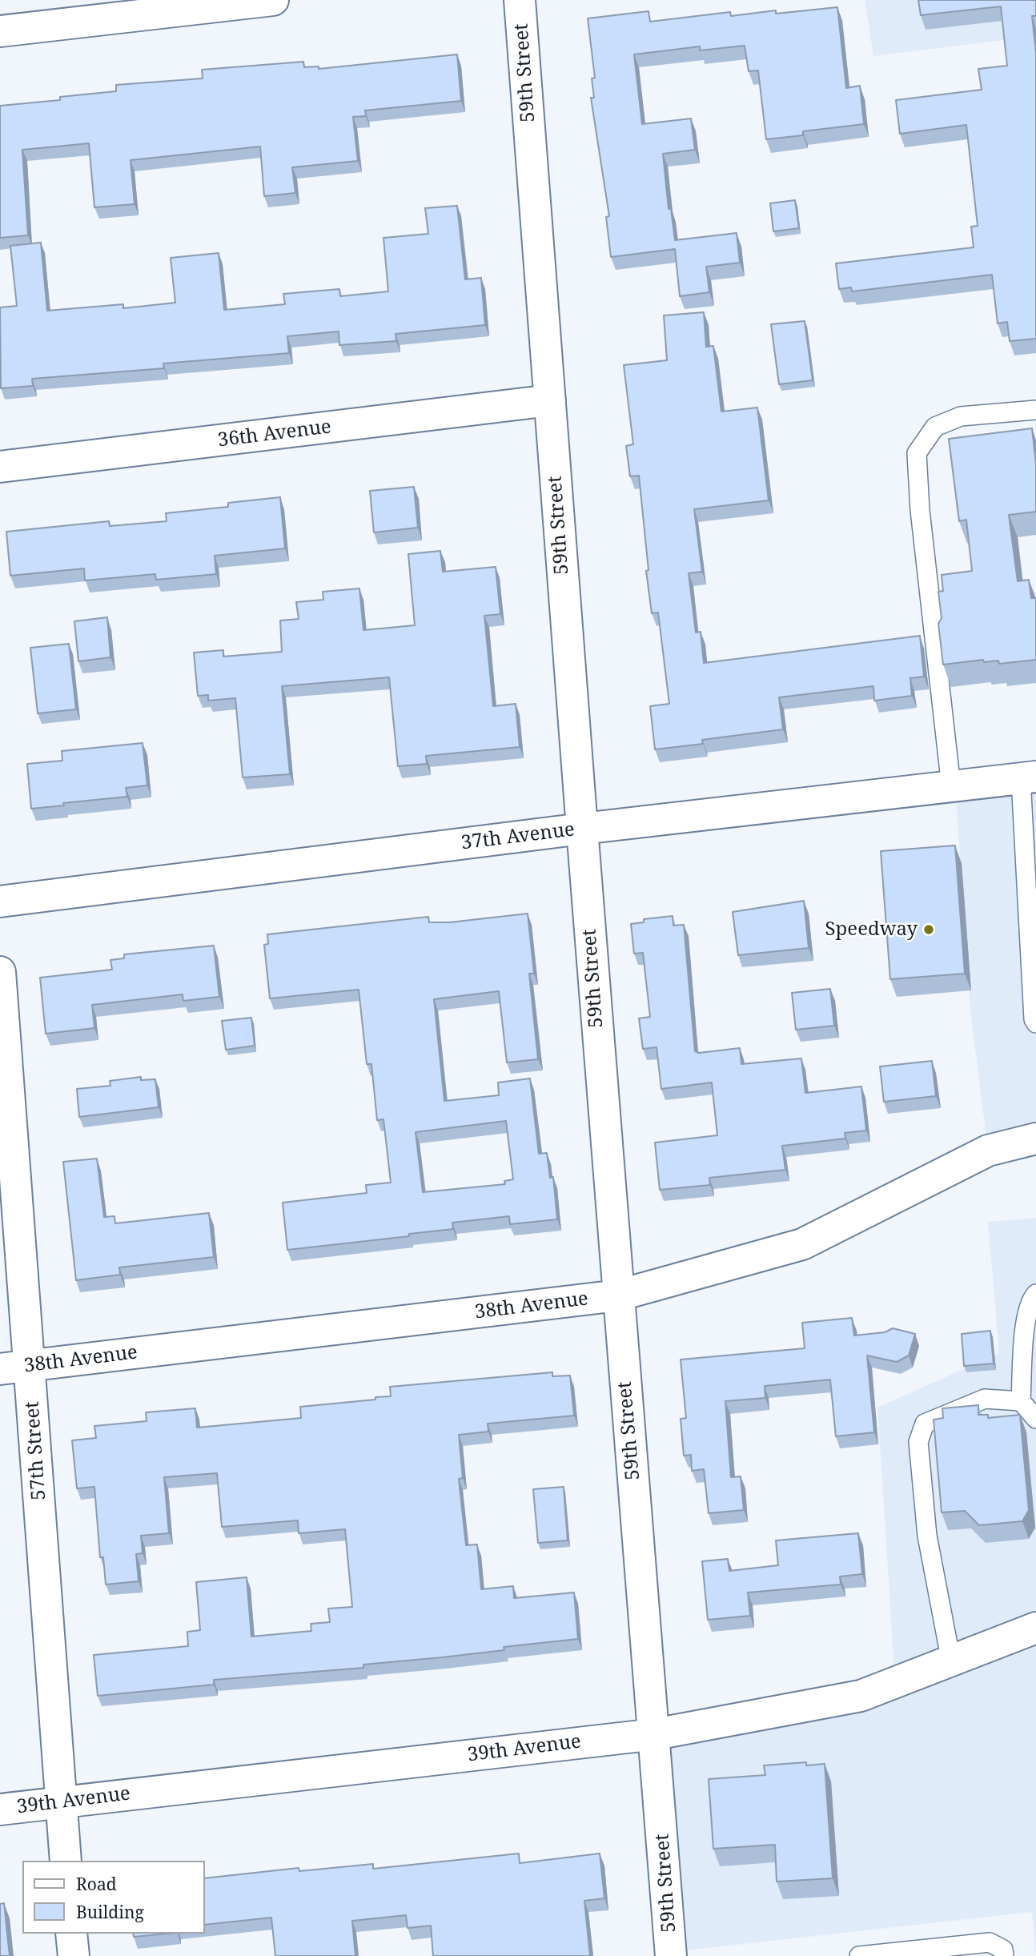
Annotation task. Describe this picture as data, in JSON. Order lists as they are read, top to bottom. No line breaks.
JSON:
{"streets":{"street":["59th Street","36th Avenue","37th Avenue","38th Avenue","57th Street","39th Avenue"]},"crossings":[["59th Street","36th Avenue"],["59th Street","37th Avenue"],["59th Street","38th Avenue"],["59th Street","39th Avenue"],["38th Avenue","57th Street"],["57th Street","39th Avenue"]],"places":["Speedway"],"legend":["Road","Building"]}
